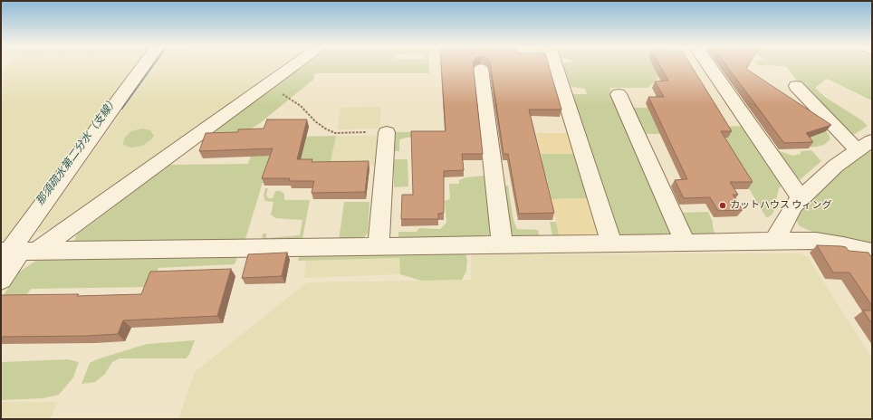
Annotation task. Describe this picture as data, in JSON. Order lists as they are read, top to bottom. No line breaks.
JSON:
{"water":["那須疏水第二分水（支線）"],"places":["カットハウス ウィング"]}
